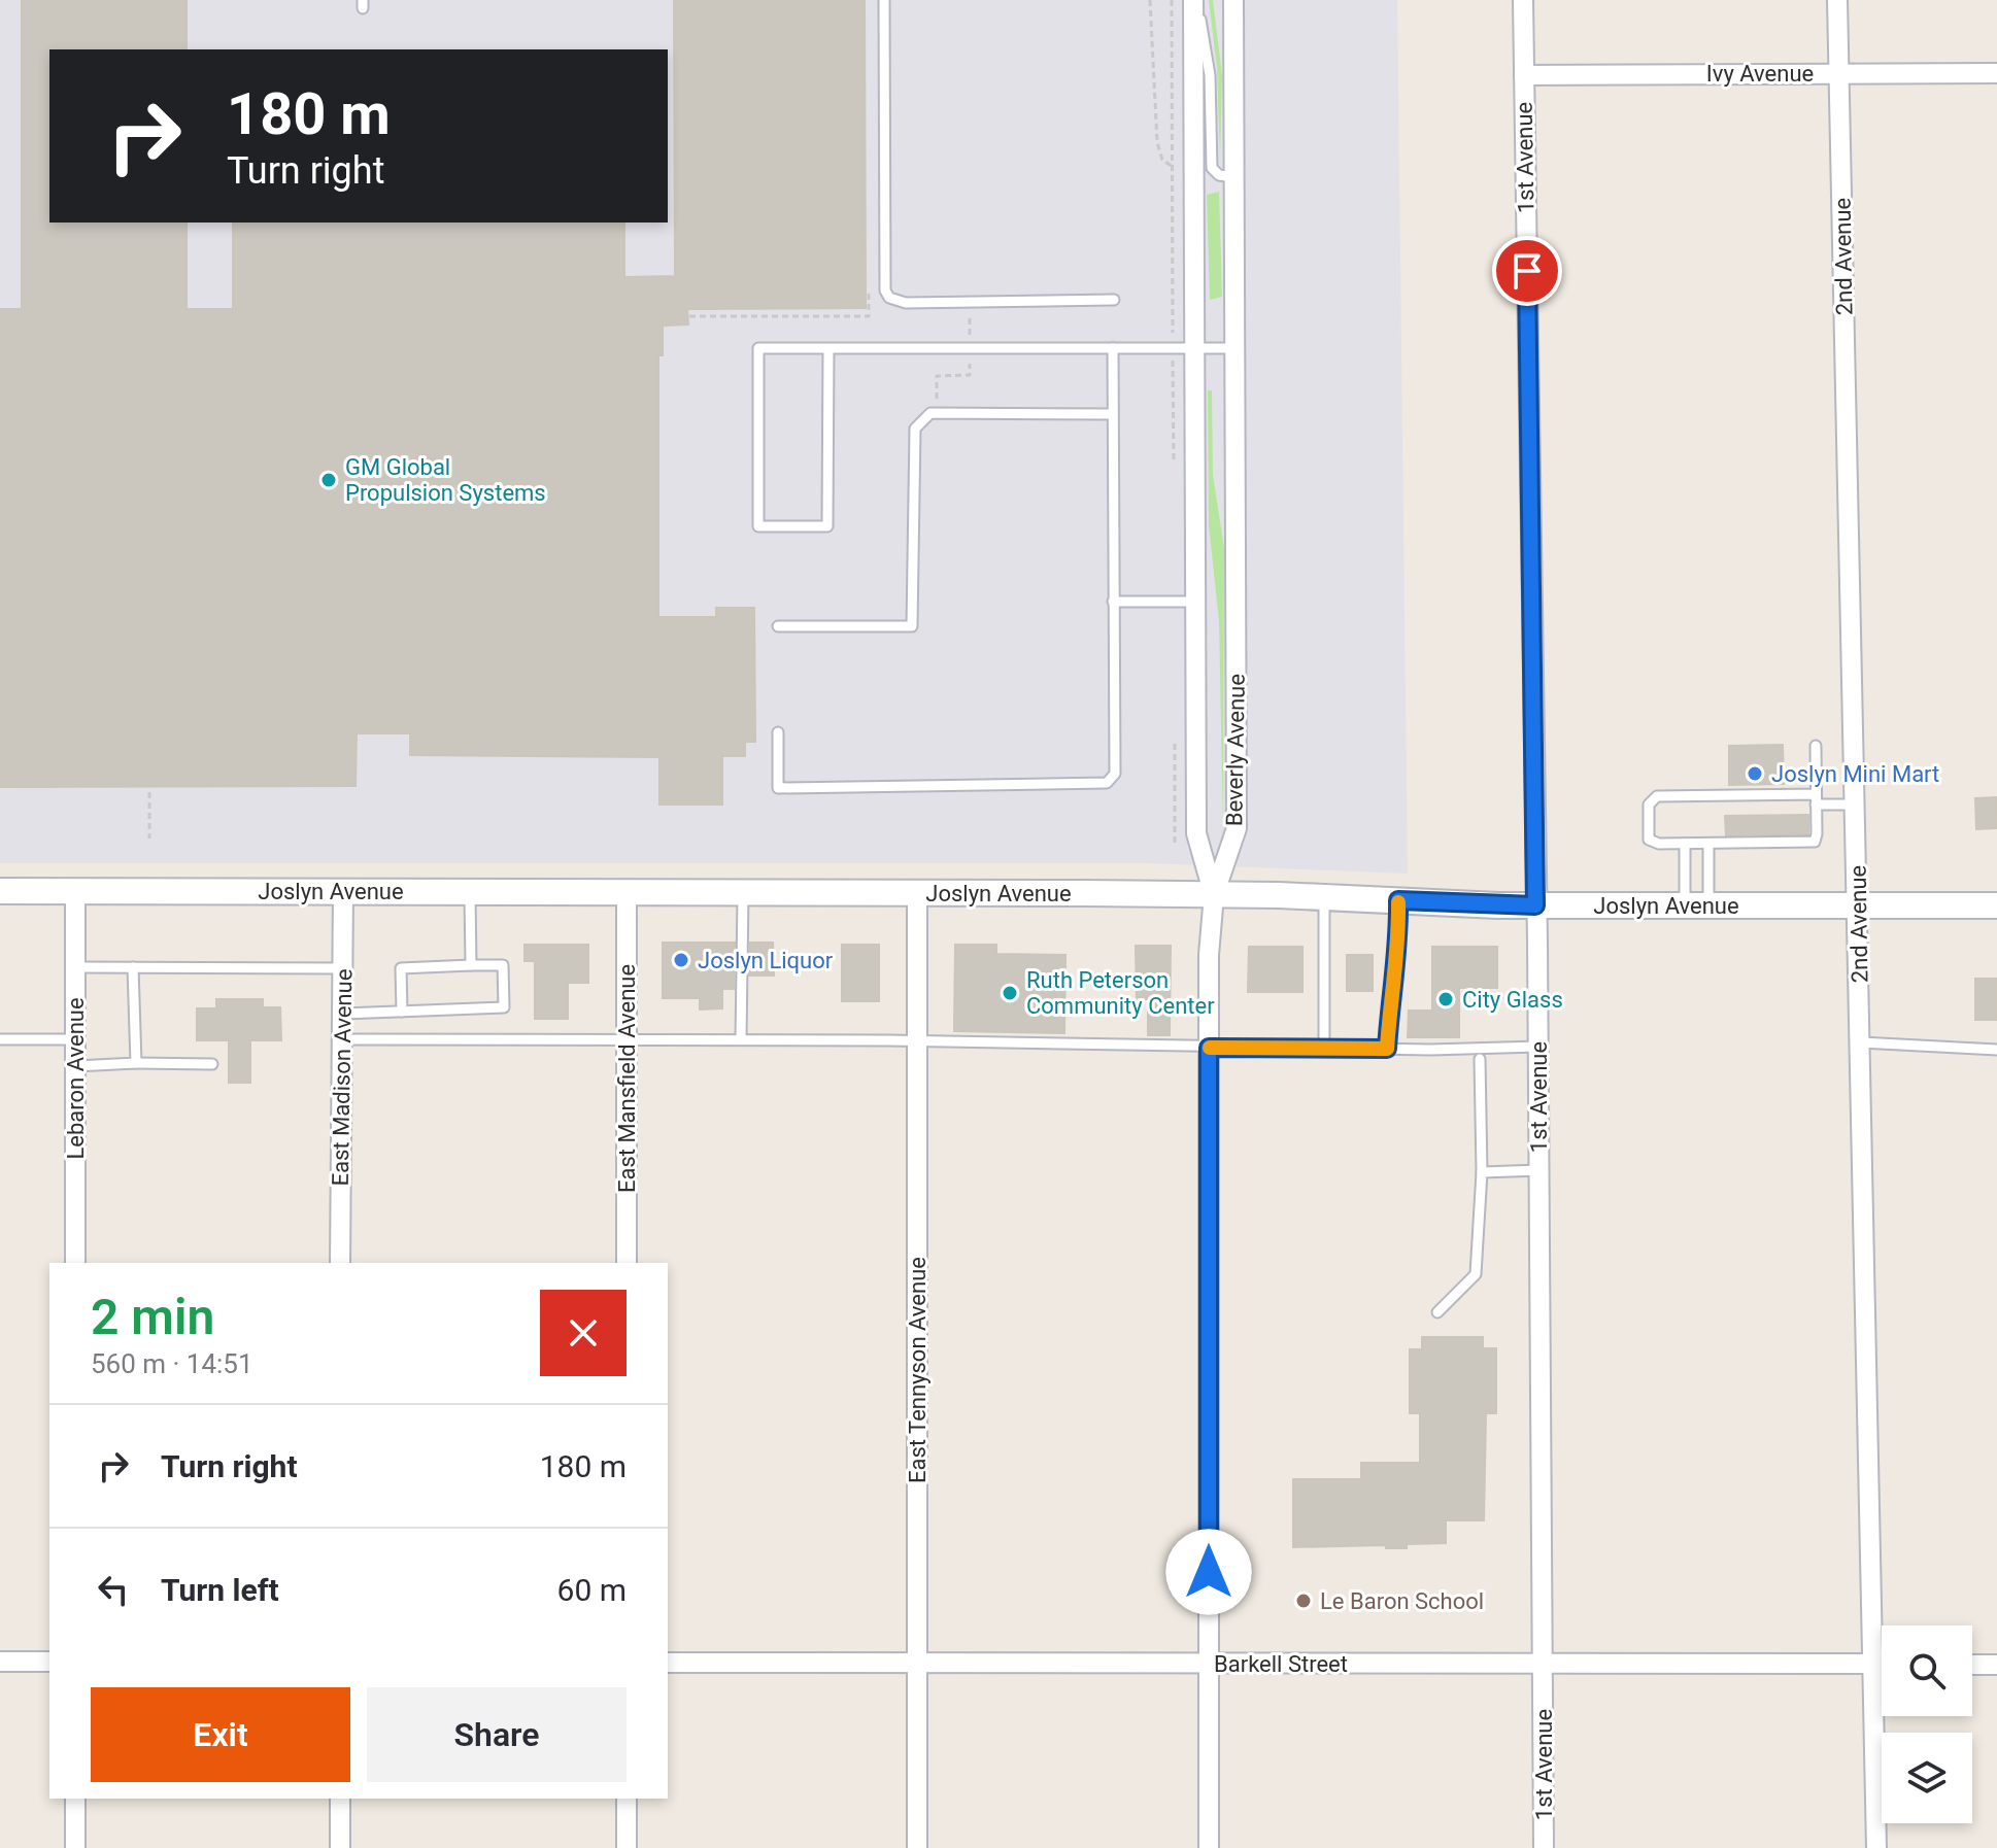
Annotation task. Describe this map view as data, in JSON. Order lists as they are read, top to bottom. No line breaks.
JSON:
{"streets":{"main road":["Joslyn Avenue"],"street":["Ivy Avenue","1st Avenue","2nd Avenue","Beverly Avenue","East Madison Avenue","Lebaron Avenue","East Mansfield Avenue","East Tennyson Avenue","Barkell Street"]},"crossings":[["Ivy Avenue","1st Avenue"],["Ivy Avenue","2nd Avenue"],["1st Avenue","Joslyn Avenue"],["1st Avenue","Barkell Street"],["2nd Avenue","Joslyn Avenue"],["2nd Avenue","Barkell Street"],["Beverly Avenue","Joslyn Avenue"],["Joslyn Avenue","East Madison Avenue"],["Joslyn Avenue","Lebaron Avenue"],["Joslyn Avenue","East Mansfield Avenue"],["Joslyn Avenue","East Tennyson Avenue"],["East Tennyson Avenue","Barkell Street"]],"places":["GM Global Propulsion Systems","Joslyn Mini Mart","Joslyn Liquor","Ruth Peterson Community Center","City Glass","Le Baron School"],"page":{"turn":["180 m","Turn right"],"heading":["2 min","560 m · 14:51"],"list":[{"name":"Turn right","value":"180 m"},{"name":"Turn left","value":"60 m"}],"buttons":["Exit","Share"]}}
